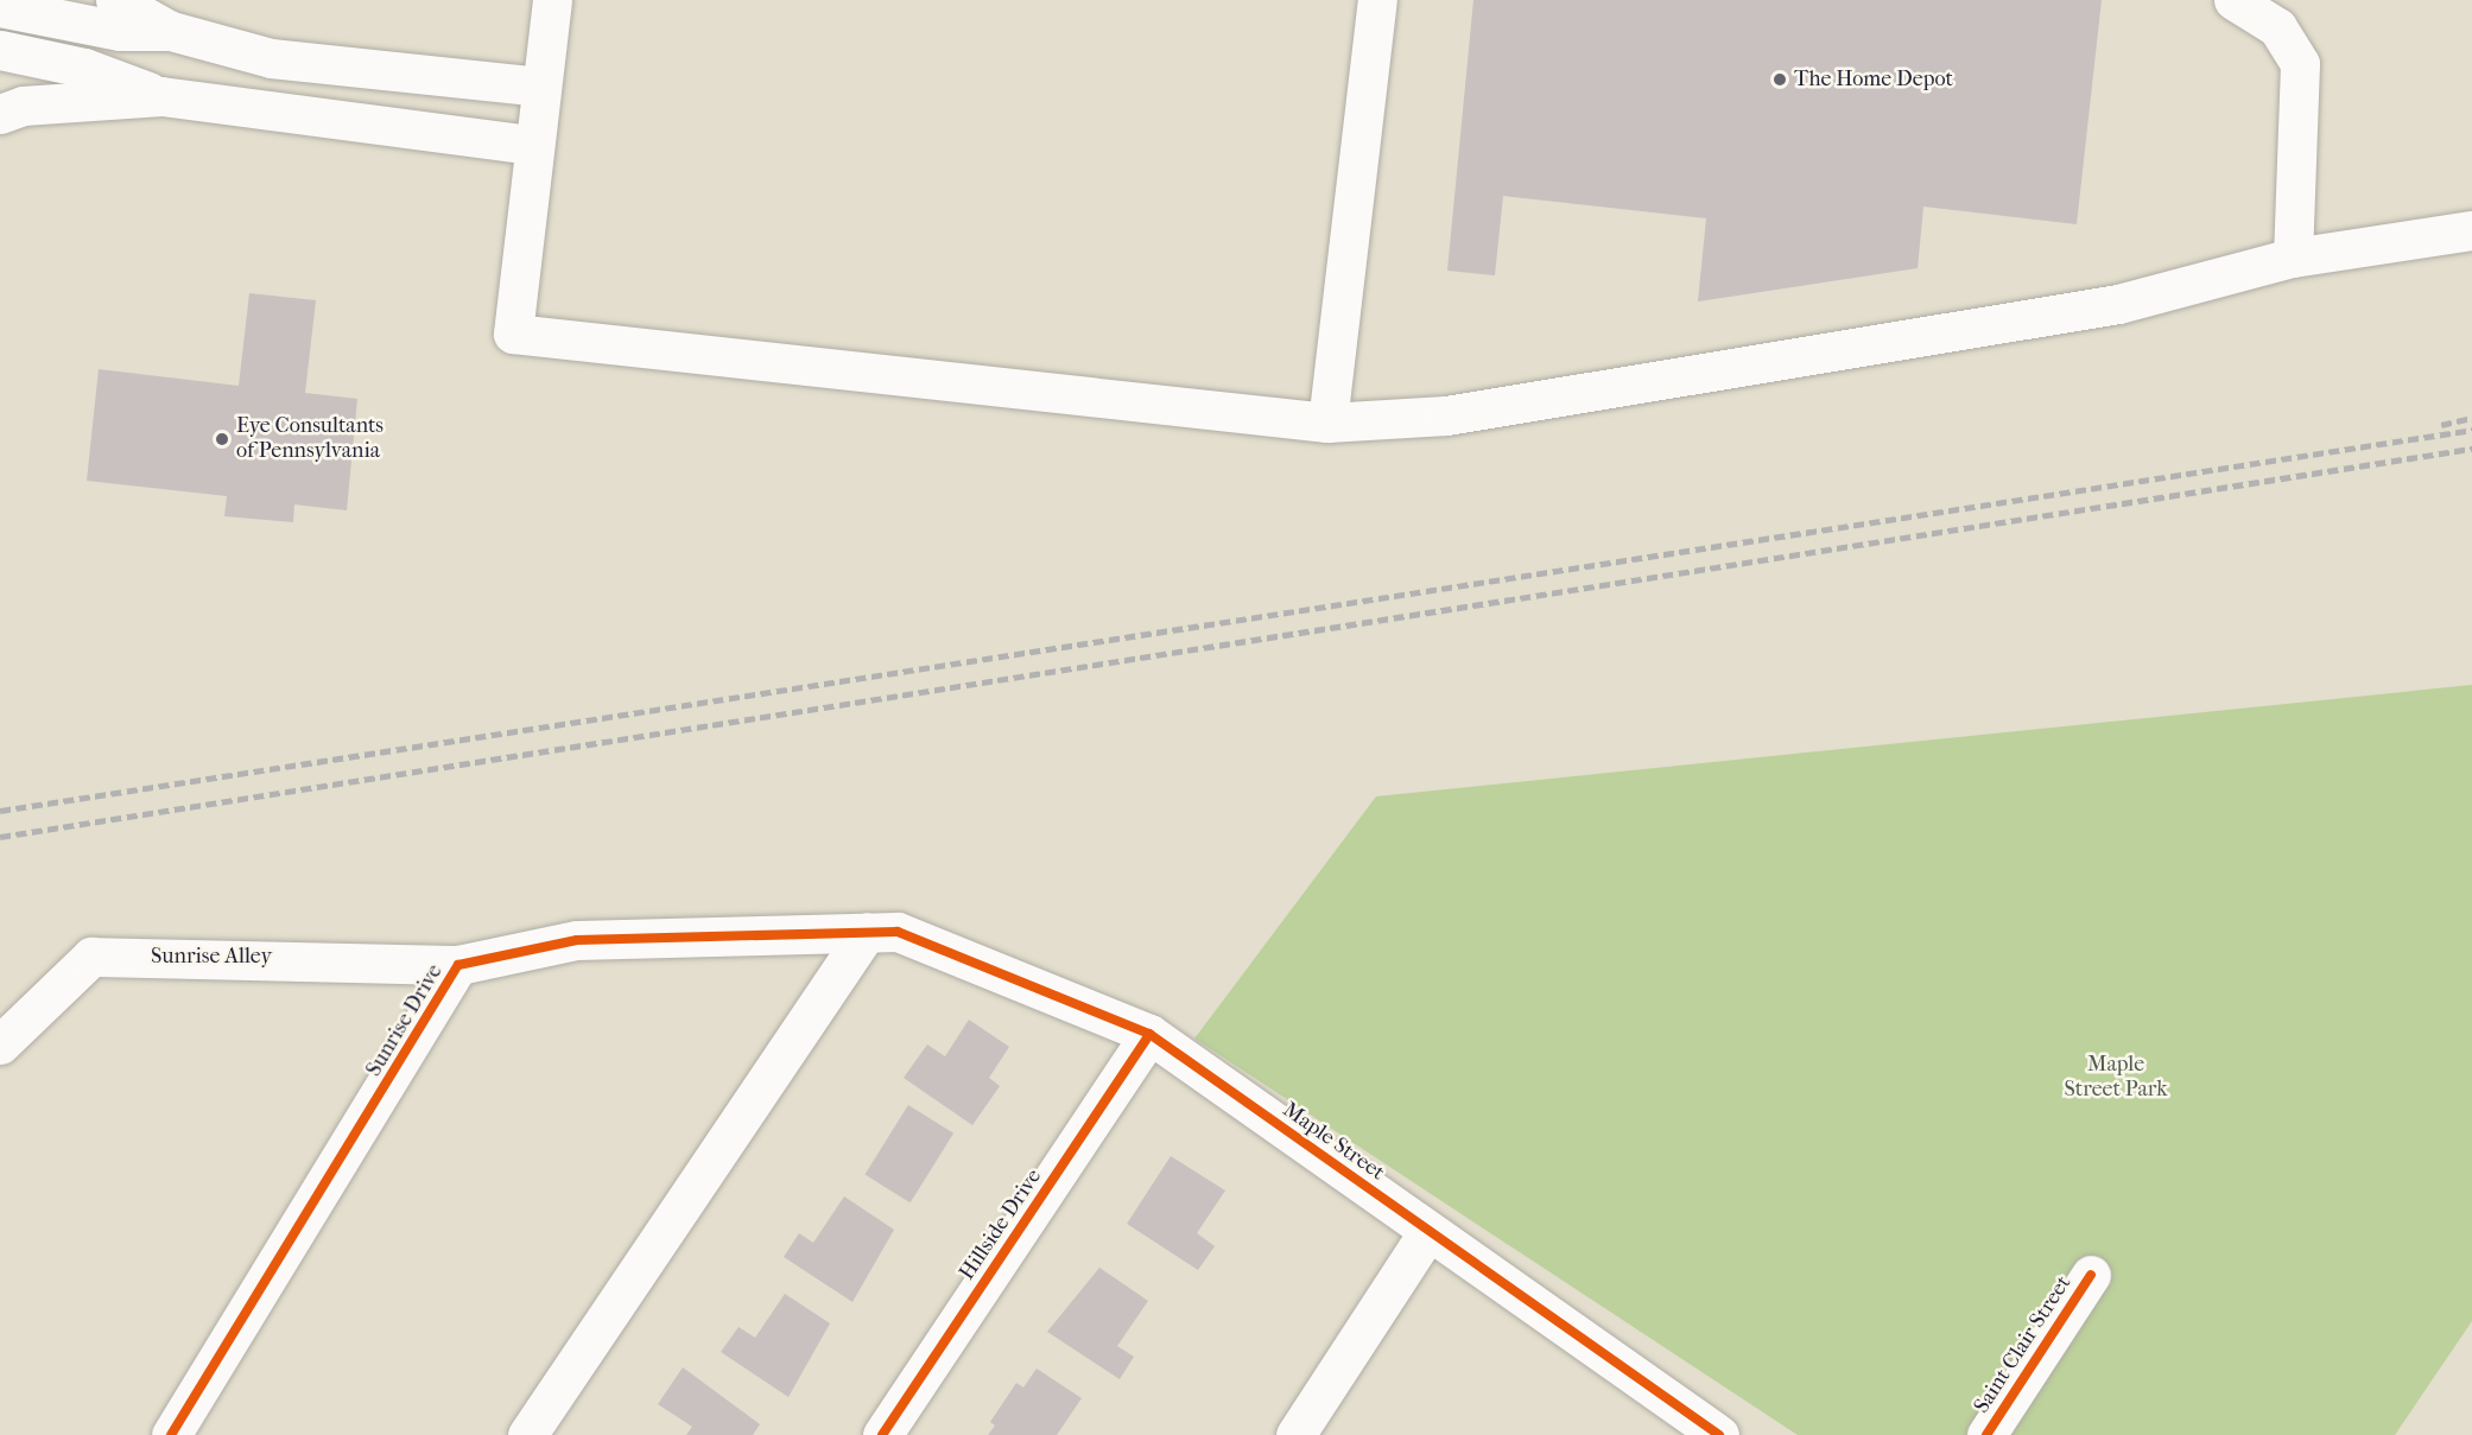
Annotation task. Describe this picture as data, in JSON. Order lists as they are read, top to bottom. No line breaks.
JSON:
{"streets":{"street":["Sunrise Alley","Sunrise Drive","Maple Street","Hillside Drive","Saint Clair Street"]},"crossings":[["Sunrise Alley","Sunrise Drive"],["Sunrise Drive","Maple Street"],["Maple Street","Hillside Drive"]],"parks":["Maple Street Park"],"places":["The Home Depot","Eye Consultants of Pennsylvania"]}
